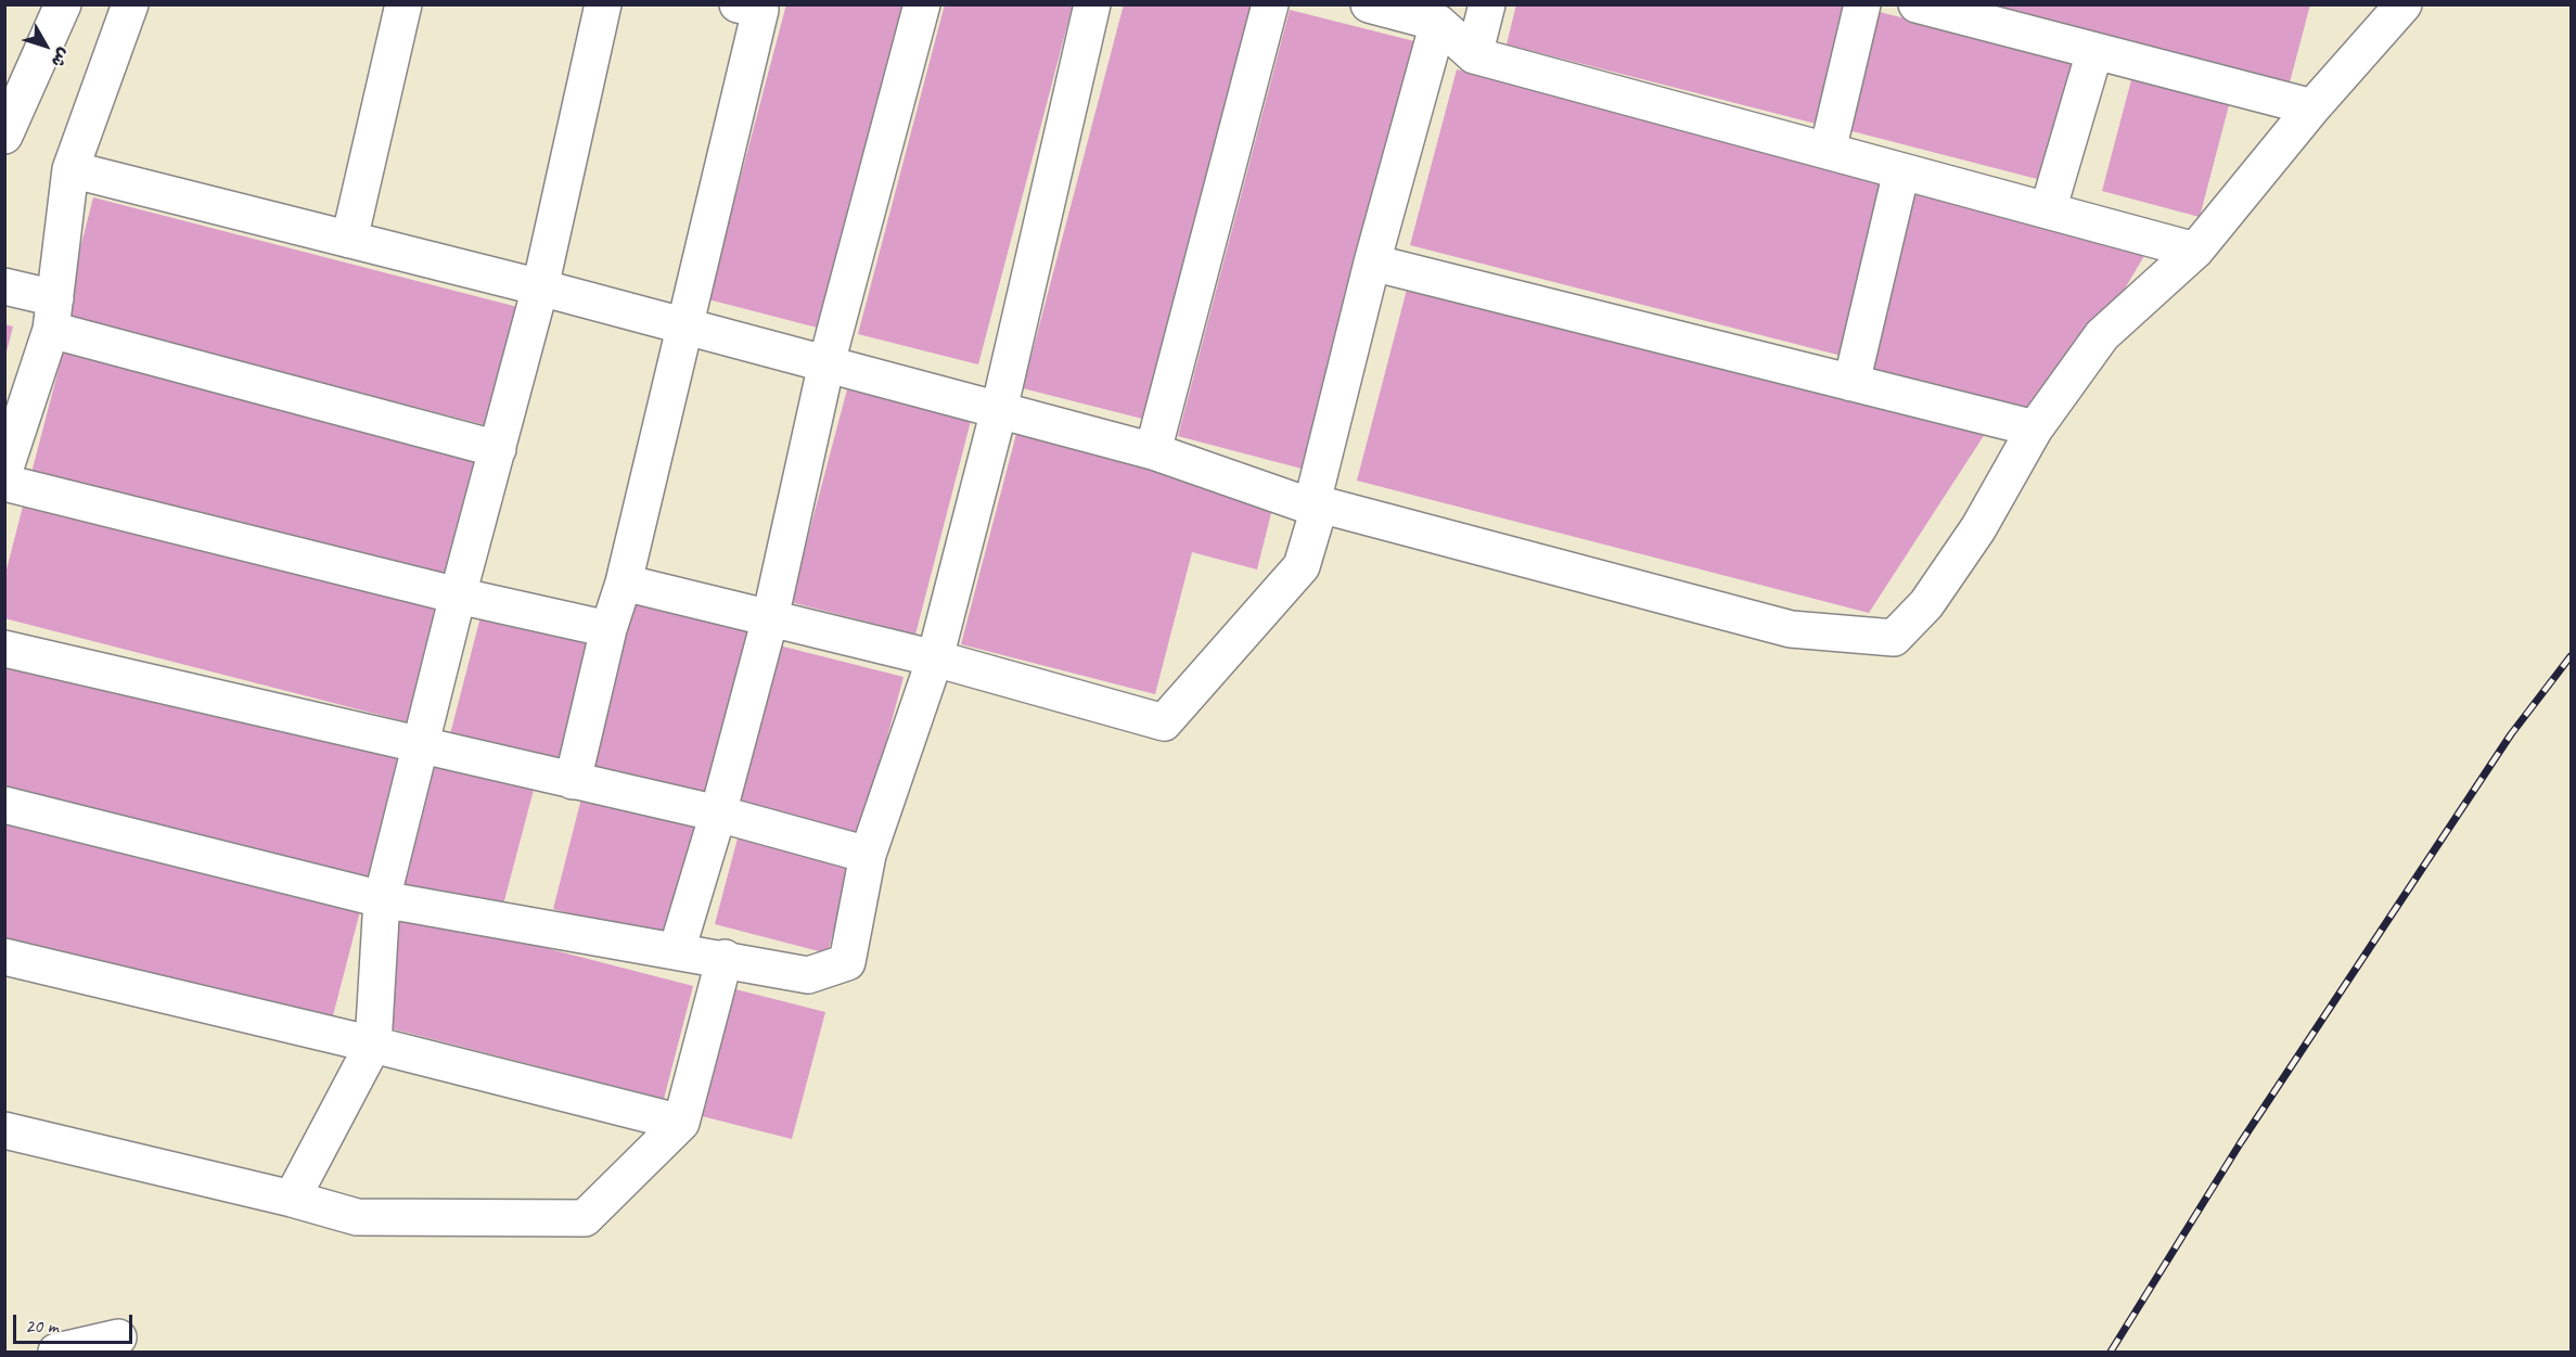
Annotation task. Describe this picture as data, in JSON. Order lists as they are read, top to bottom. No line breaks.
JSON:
{"scale_bar":"20 m","north":"bottom right"}
